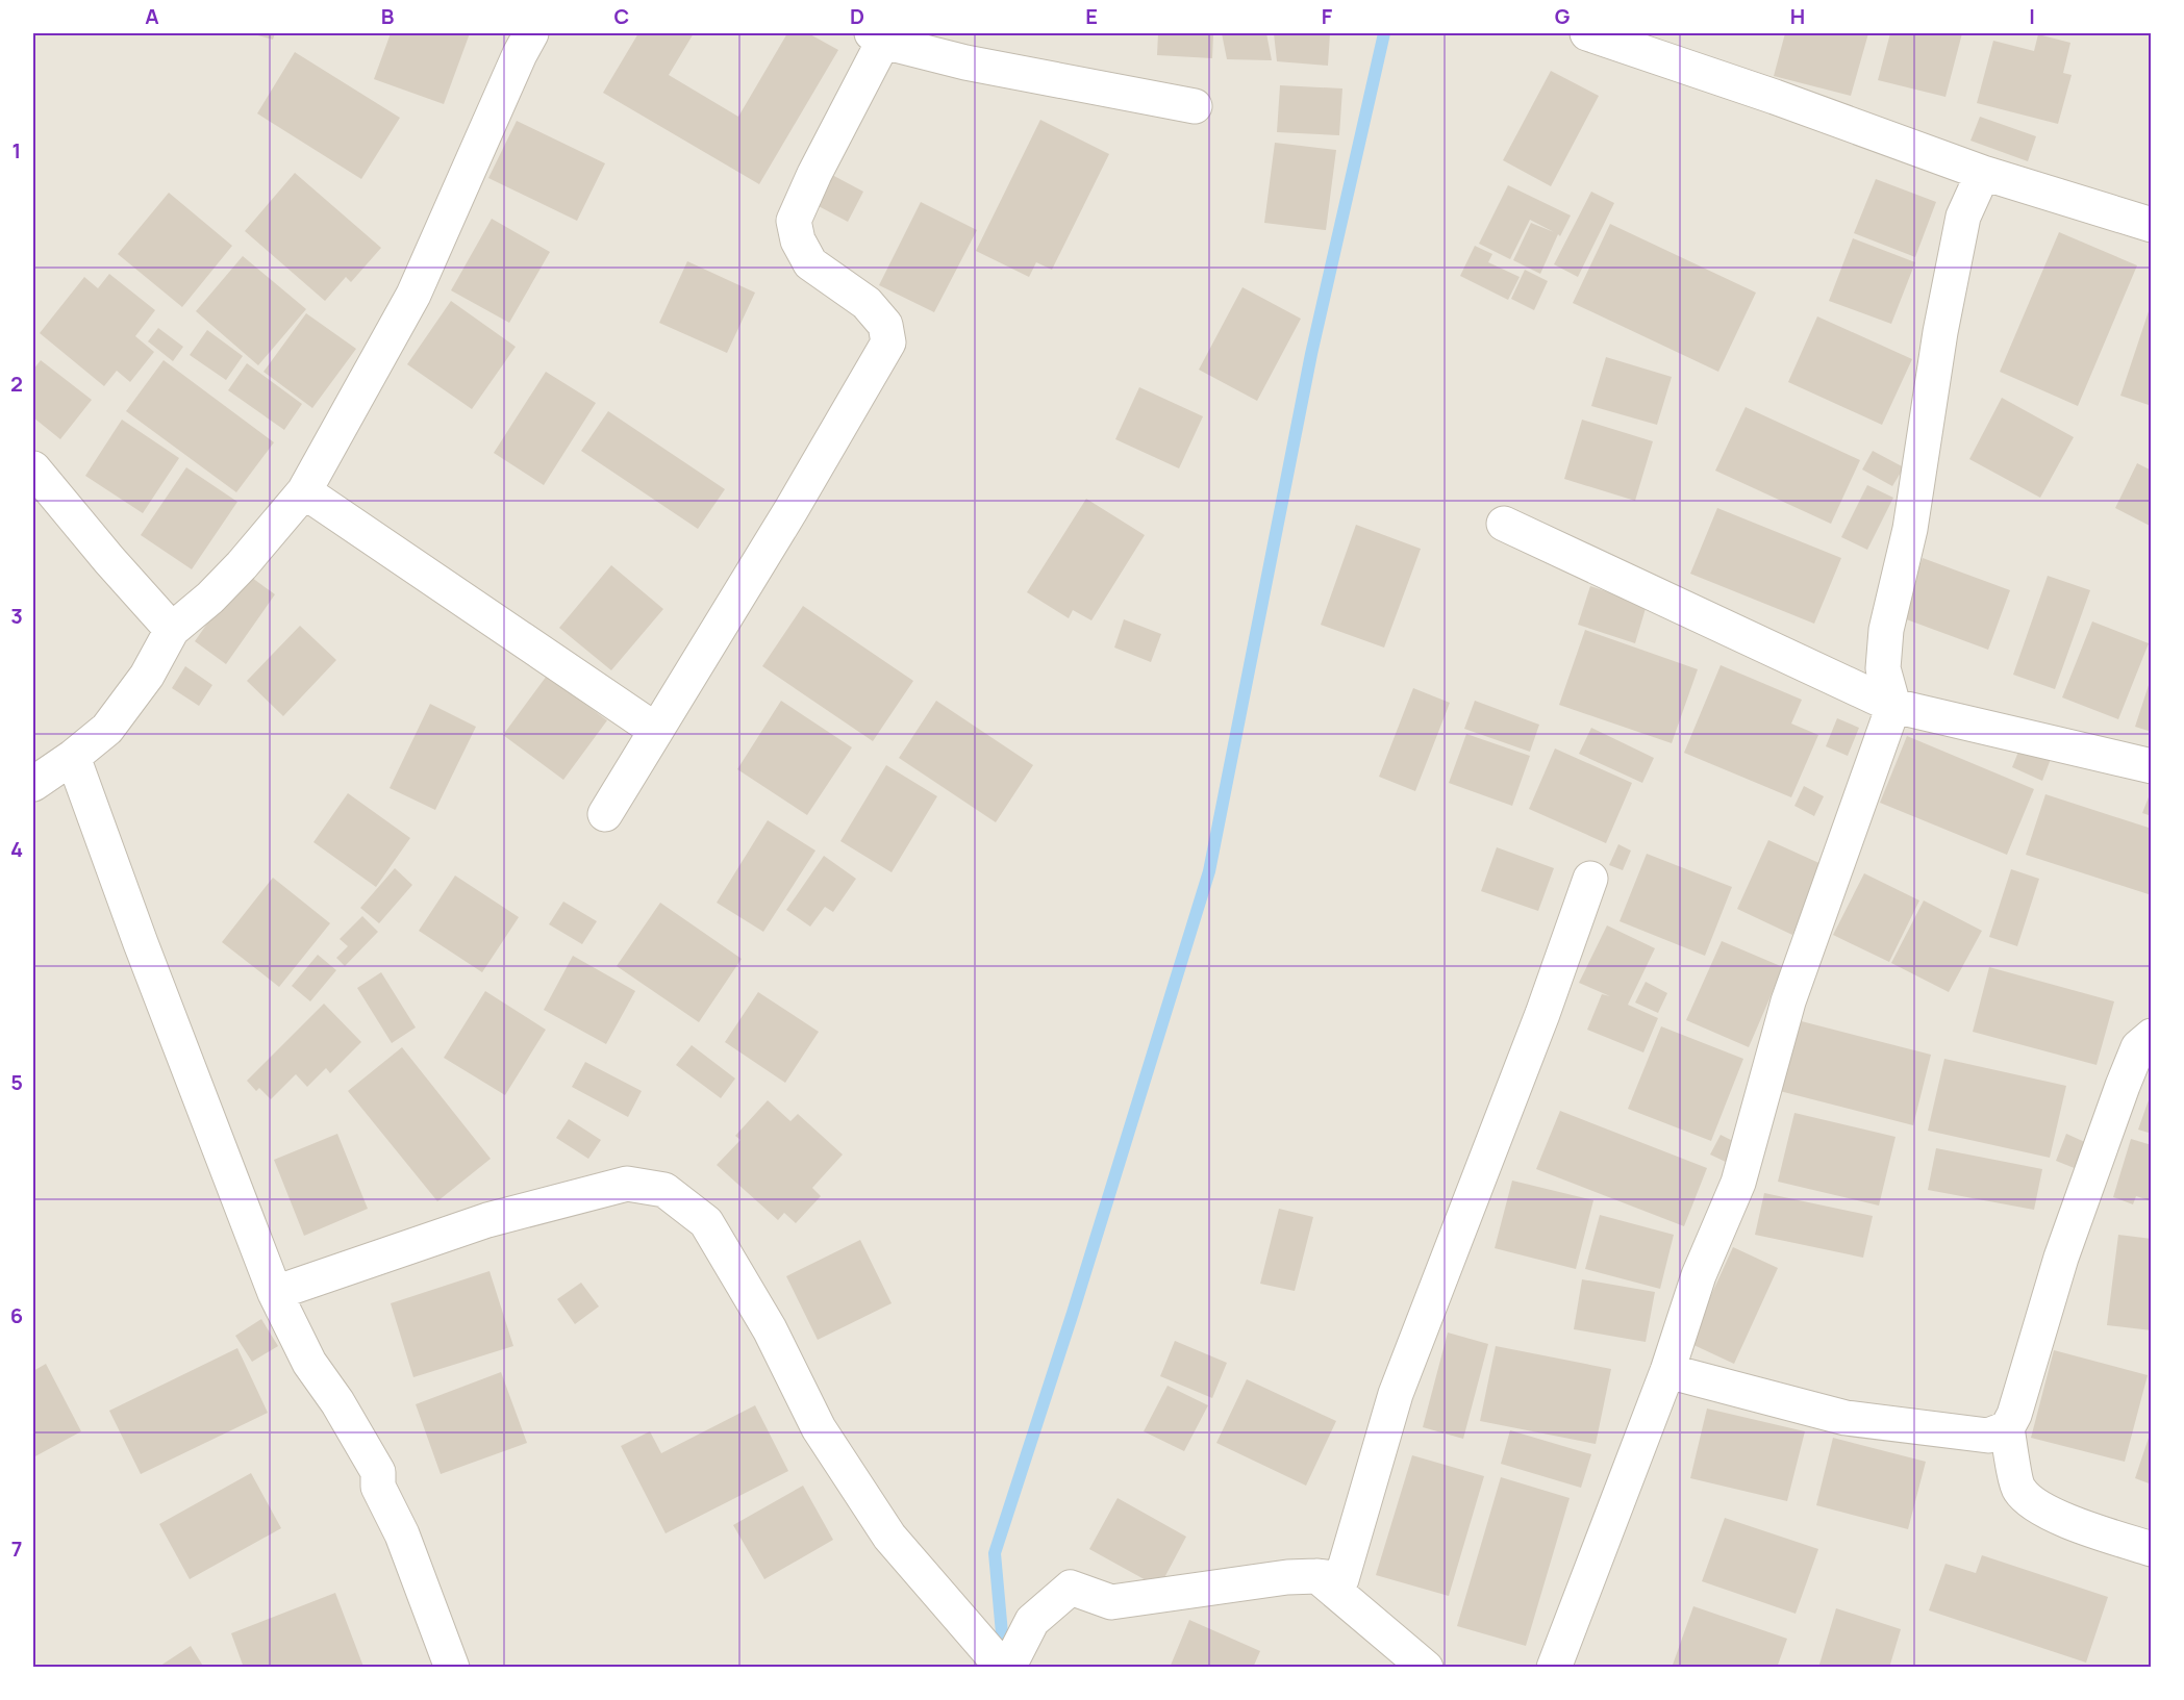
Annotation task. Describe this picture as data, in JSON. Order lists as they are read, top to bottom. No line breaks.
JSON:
{"grid":{"columns":["A","B","C","D","E","F","G","H","I"],"rows":["1","2","3","4","5","6","7"]}}
